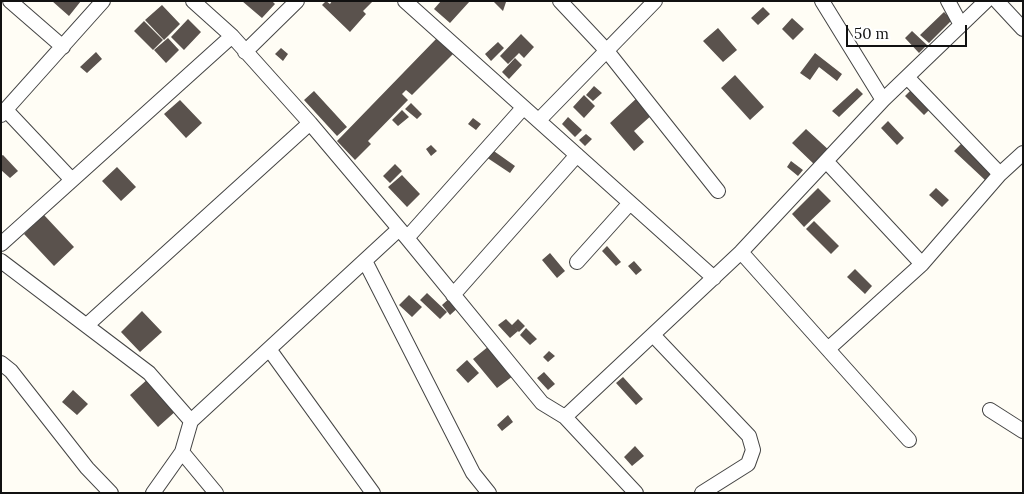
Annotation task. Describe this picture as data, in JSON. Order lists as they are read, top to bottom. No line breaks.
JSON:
{"scale_bar":"50 m"}
